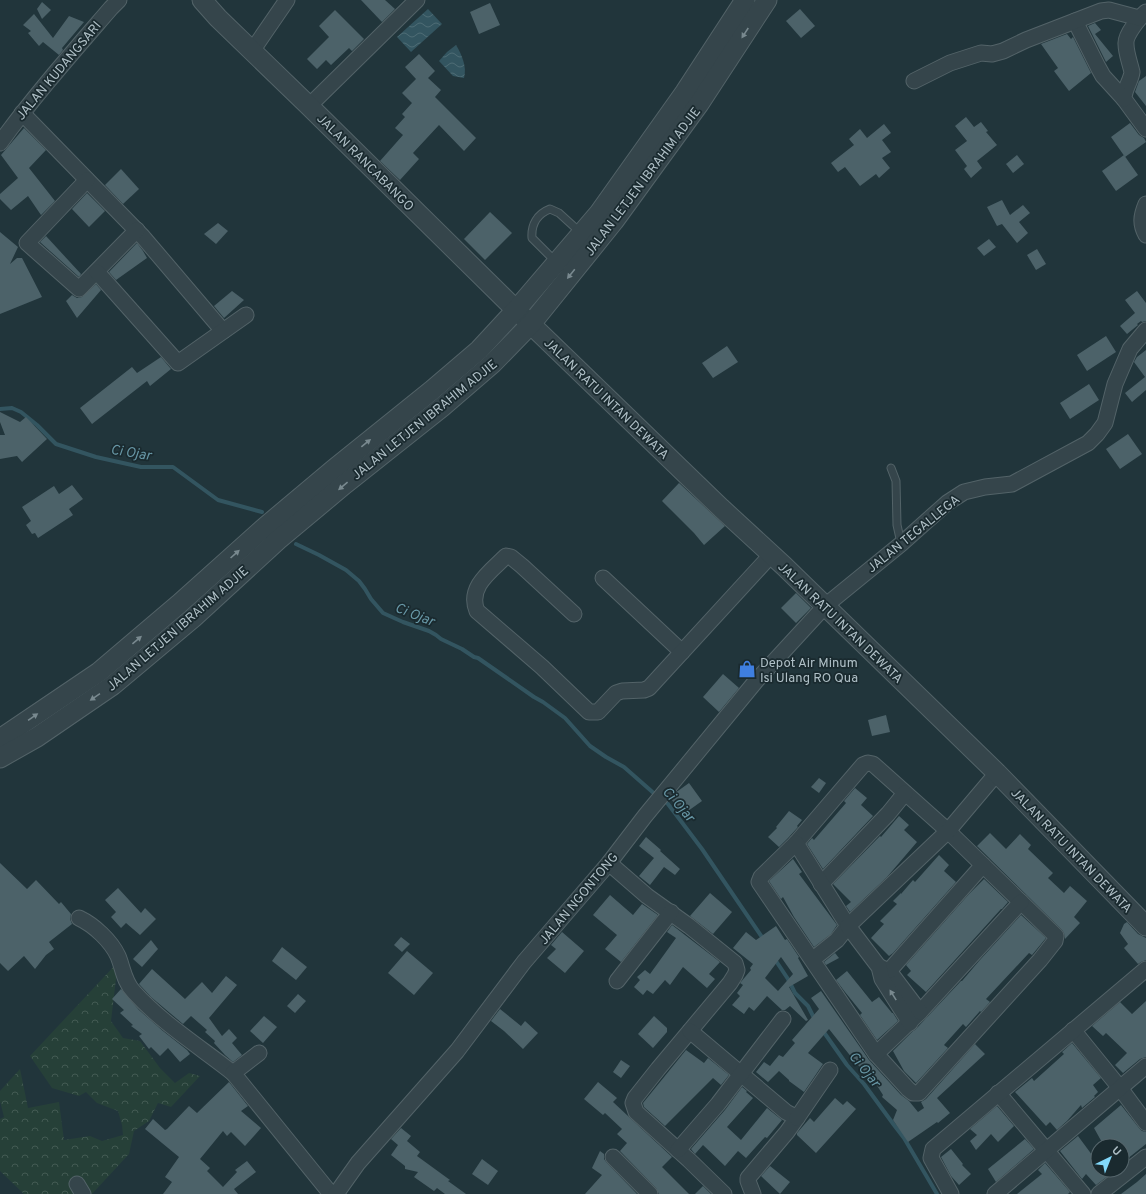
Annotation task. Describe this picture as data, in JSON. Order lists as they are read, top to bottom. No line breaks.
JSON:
{"streets":{"street":["JALAN KUDANGSARI","JALAN RANCABANGO","JALAN LETJEN IBRAHIM ADJIE","JALAN RATU INTAN DEWATA","JALAN TEGALLEGA","JALAN NGONTONG"]},"crossings":[["JALAN RANCABANGO","JALAN LETJEN IBRAHIM ADJIE"],["JALAN RANCABANGO","JALAN RATU INTAN DEWATA"],["JALAN LETJEN IBRAHIM ADJIE","JALAN RATU INTAN DEWATA"],["JALAN RATU INTAN DEWATA","JALAN TEGALLEGA"],["JALAN RATU INTAN DEWATA","JALAN NGONTONG"],["JALAN TEGALLEGA","JALAN NGONTONG"]],"water":["Ci Ojar"],"places":{"shop":["Depot Air Minum Isi Ulang RO Qua"]},"north":"top right"}
